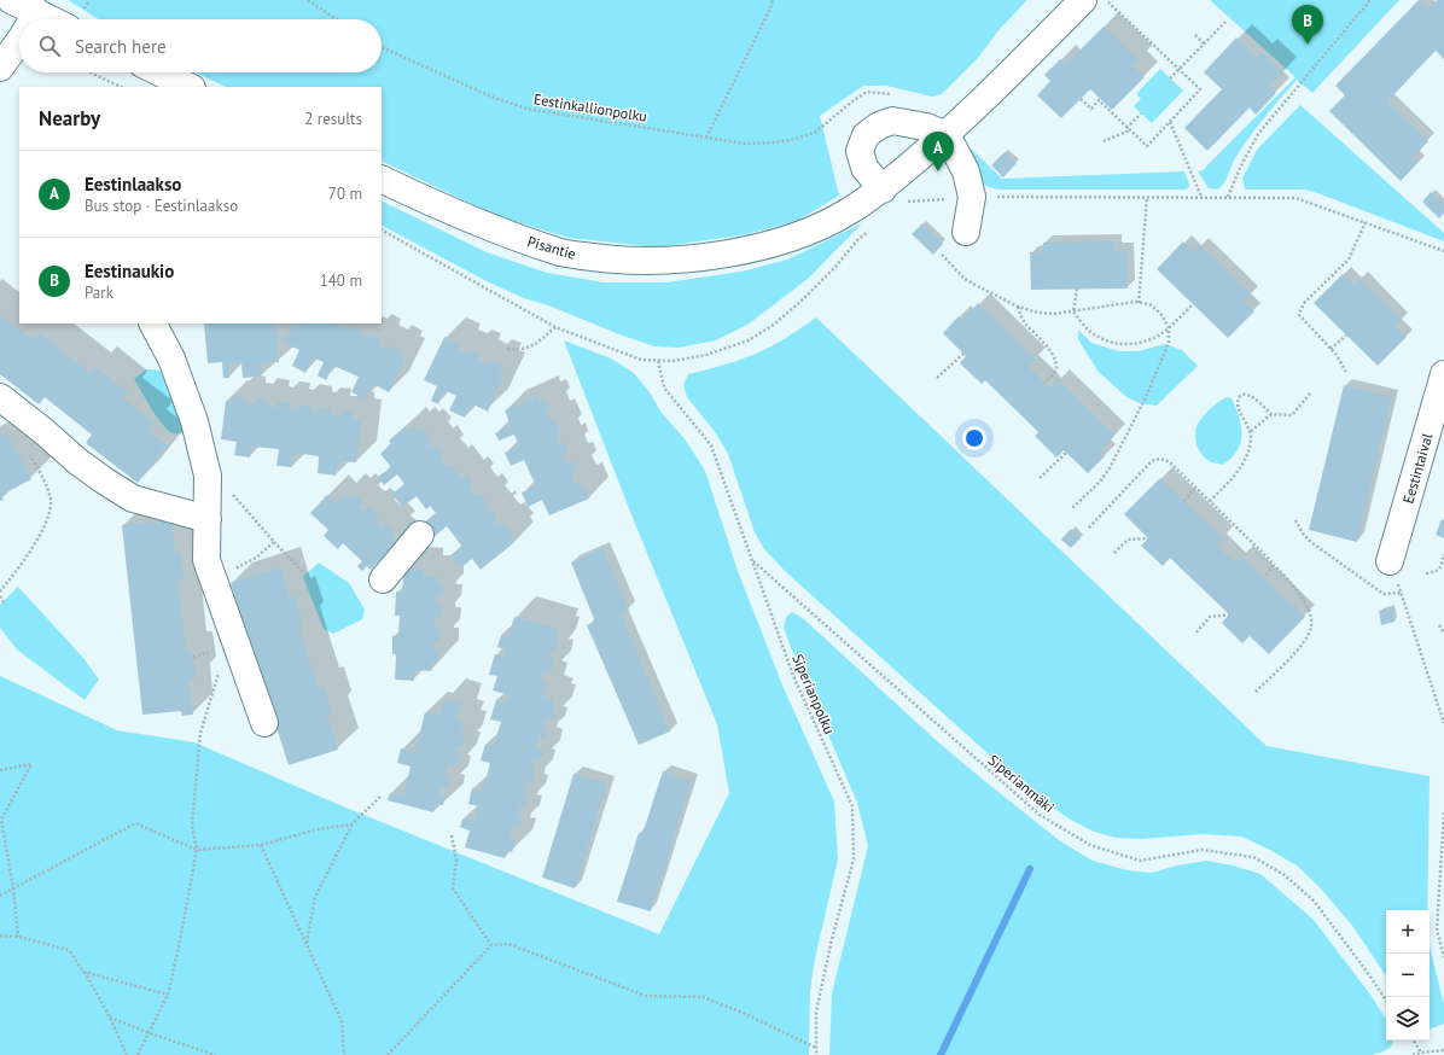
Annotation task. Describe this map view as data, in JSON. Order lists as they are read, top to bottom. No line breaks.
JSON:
{"streets":{"street":["Pisantie","Eestintaival"],"path":["Eestinkallionpolku","Siperianpolku","Siperianmäki"]},"crossings":[["Siperianpolku","Siperianmäki"]],"page":{"pins":["B","A"],"search":"Search here","heading":["Nearby","2 results"],"list":[{"mark":"A","name":"Eestinlaakso","note":"Bus stop · Eestinlaakso","value":"70 m"},{"mark":"B","name":"Eestinaukio","note":"Park","value":"140 m"}],"map_buttons":["+","−"]}}
